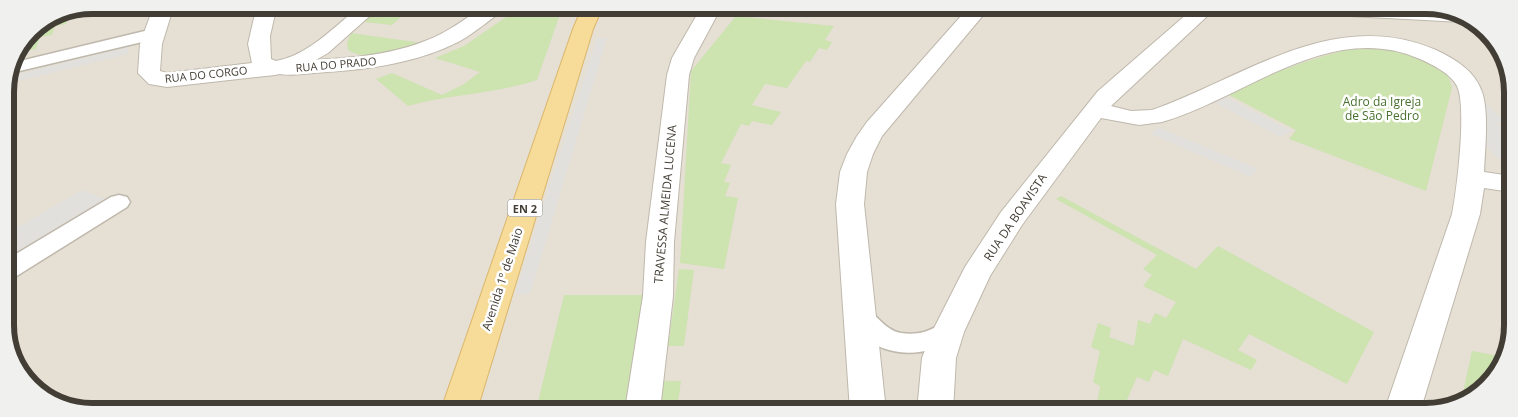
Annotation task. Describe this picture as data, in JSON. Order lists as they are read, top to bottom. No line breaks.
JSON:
{"streets":{"main road":["EN 2","Avenida 1º de Maio"],"street":["RUA DO PRADO","RUA DO CORGO","TRAVESSA ALMEIDA LUCENA","RUA DA BOAVISTA"]},"crossings":[["RUA DO PRADO","RUA DO CORGO"]],"parks":["Adro da Igreja de São Pedro"]}
